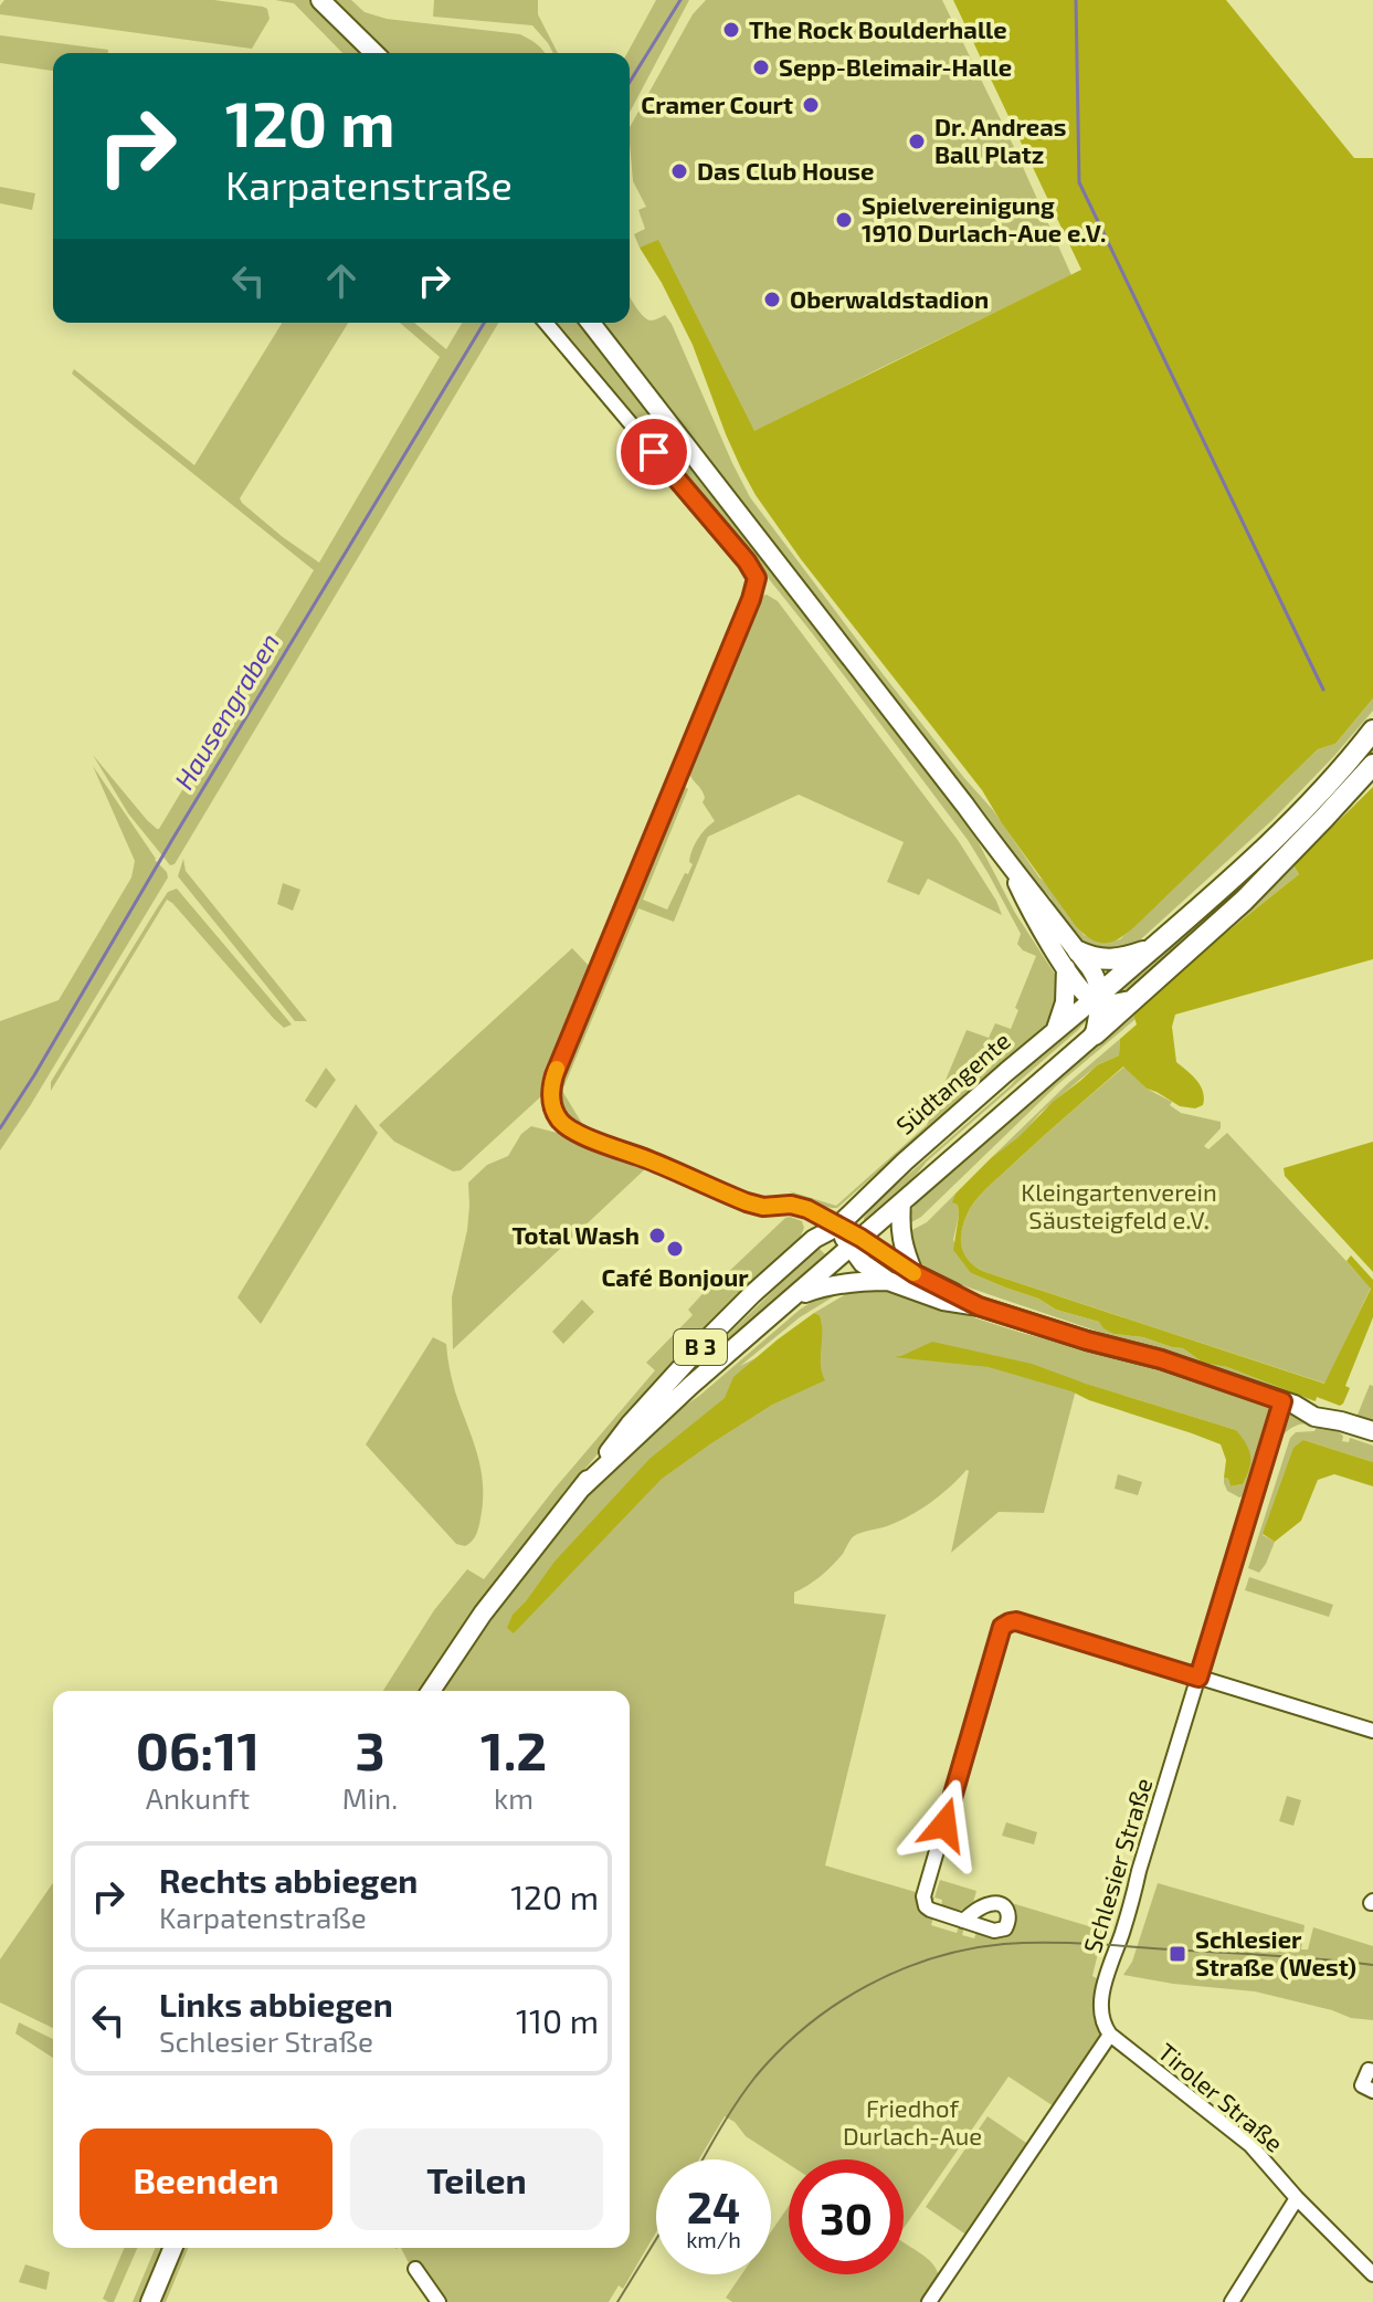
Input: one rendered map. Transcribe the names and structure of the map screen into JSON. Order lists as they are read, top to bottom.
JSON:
{
  "streets": {
    "highway": ["Südtangente", "B 3"],
    "street": ["Schlesier Straße", "Tiroler Straße"]
  },
  "crossings": [
    ["Schlesier Straße", "Tiroler Straße"]
  ],
  "water": ["Hausengraben"],
  "parks": ["Kleingartenverein Säusteigfeld e.V.", "Friedhof Durlach-Aue"],
  "places": {
    "other": [
      "The Rock Boulderhalle",
      "Sepp-Bleimair-Halle",
      "Cramer Court",
      "Dr. Andreas Ball Platz",
      "Das Club House",
      "Spielvereinigung 1910 Durlach-Aue e.V.",
      "Oberwaldstadion",
      "Total Wash",
      "Café Bonjour"
    ],
    "transit": ["Schlesier Straße (West)"]
  },
  "page": {
    "turn": ["120 m", "Karpatenstraße"],
    "eta": [
      "06:11",
      "Ankunft",
      "3",
      "Min.",
      "1.2",
      "km"
    ],
    "list": [
      {
        "name": "Rechts abbiegen",
        "note": "Karpatenstraße",
        "value": "120 m"
      },
      {
        "name": "Links abbiegen",
        "note": "Schlesier Straße",
        "value": "110 m"
      }
    ],
    "buttons": ["Beenden", "Teilen"],
    "speed": "24 km/h",
    "limit": "30"
  }
}
